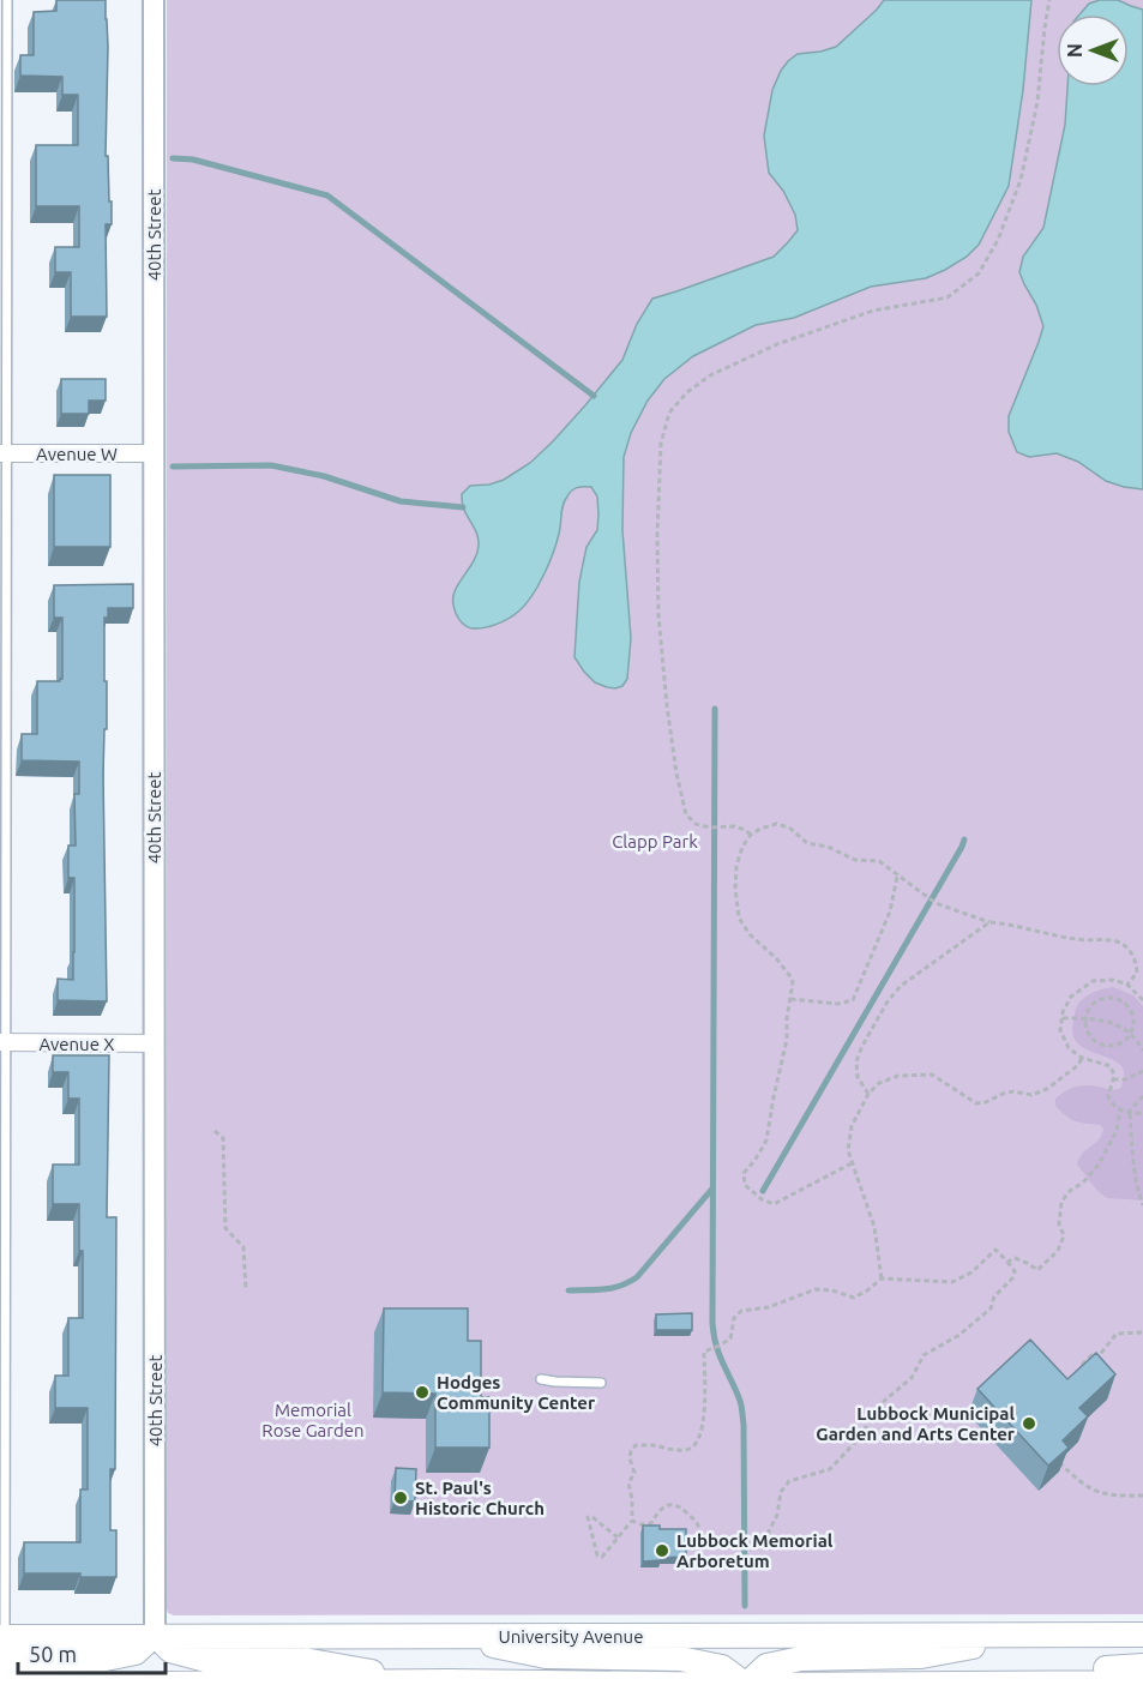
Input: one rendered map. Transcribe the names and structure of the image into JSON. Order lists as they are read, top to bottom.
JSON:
{
  "streets": {
    "main road": ["University Avenue"],
    "street": ["40th Street", "Avenue W", "Avenue X"]
  },
  "crossings": [
    ["40th Street", "Avenue W"],
    ["40th Street", "Avenue X"],
    ["40th Street", "University Avenue"]
  ],
  "parks": ["Clapp Park", "Memorial Rose Garden"],
  "places": [
    "Hodges Community Center",
    "Lubbock Municipal Garden and Arts Center",
    "St. Paul's Historic Church",
    "Lubbock Memorial Arboretum"
  ],
  "scale_bar": "50 m",
  "north": "left"
}
